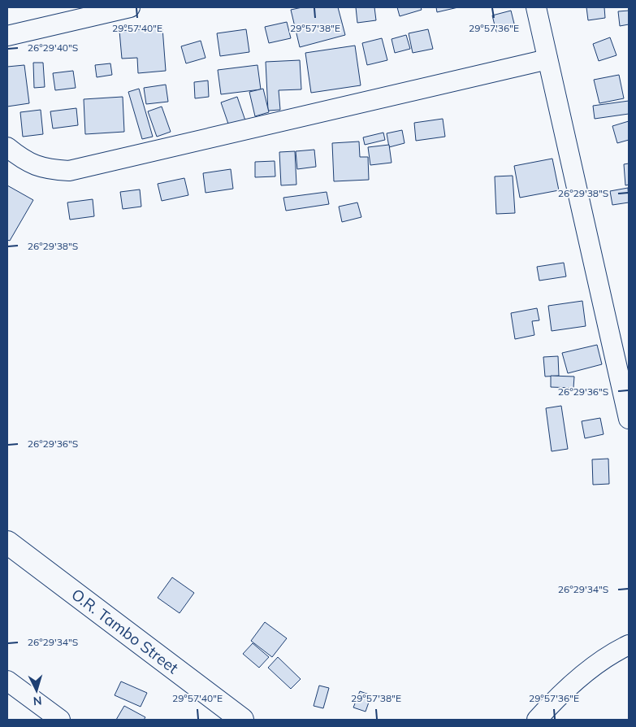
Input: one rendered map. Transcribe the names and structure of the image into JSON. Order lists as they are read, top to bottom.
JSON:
{
  "streets": {
    "street": ["O.R. Tambo Street"]
  },
  "north": "bottom",
  "coordinates": [
    "29°57'40\"E",
    "29°57'38\"E",
    "29°57'36\"E",
    "26°29'40\"S",
    "26°29'38\"S",
    "26°29'36\"S",
    "26°29'34\"S"
  ]
}
